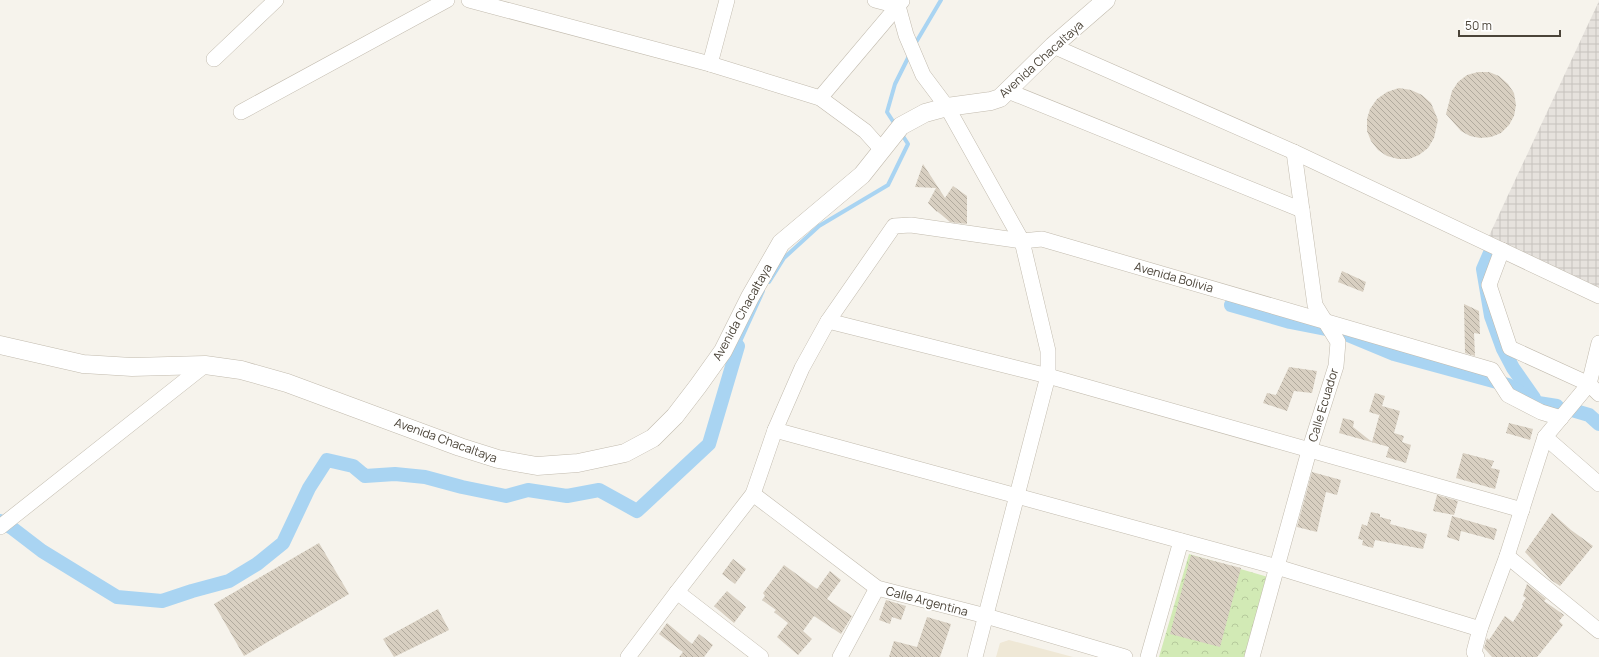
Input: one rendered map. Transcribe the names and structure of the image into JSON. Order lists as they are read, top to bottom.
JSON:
{
  "streets": {
    "street": [
      "Avenida Chacaltaya",
      "Avenida Bolivia",
      "Calle Ecuador",
      "Calle Argentina"
    ]
  },
  "crossings": [
    ["Avenida Bolivia", "Calle Ecuador"]
  ],
  "scale_bar": "50 m"
}
